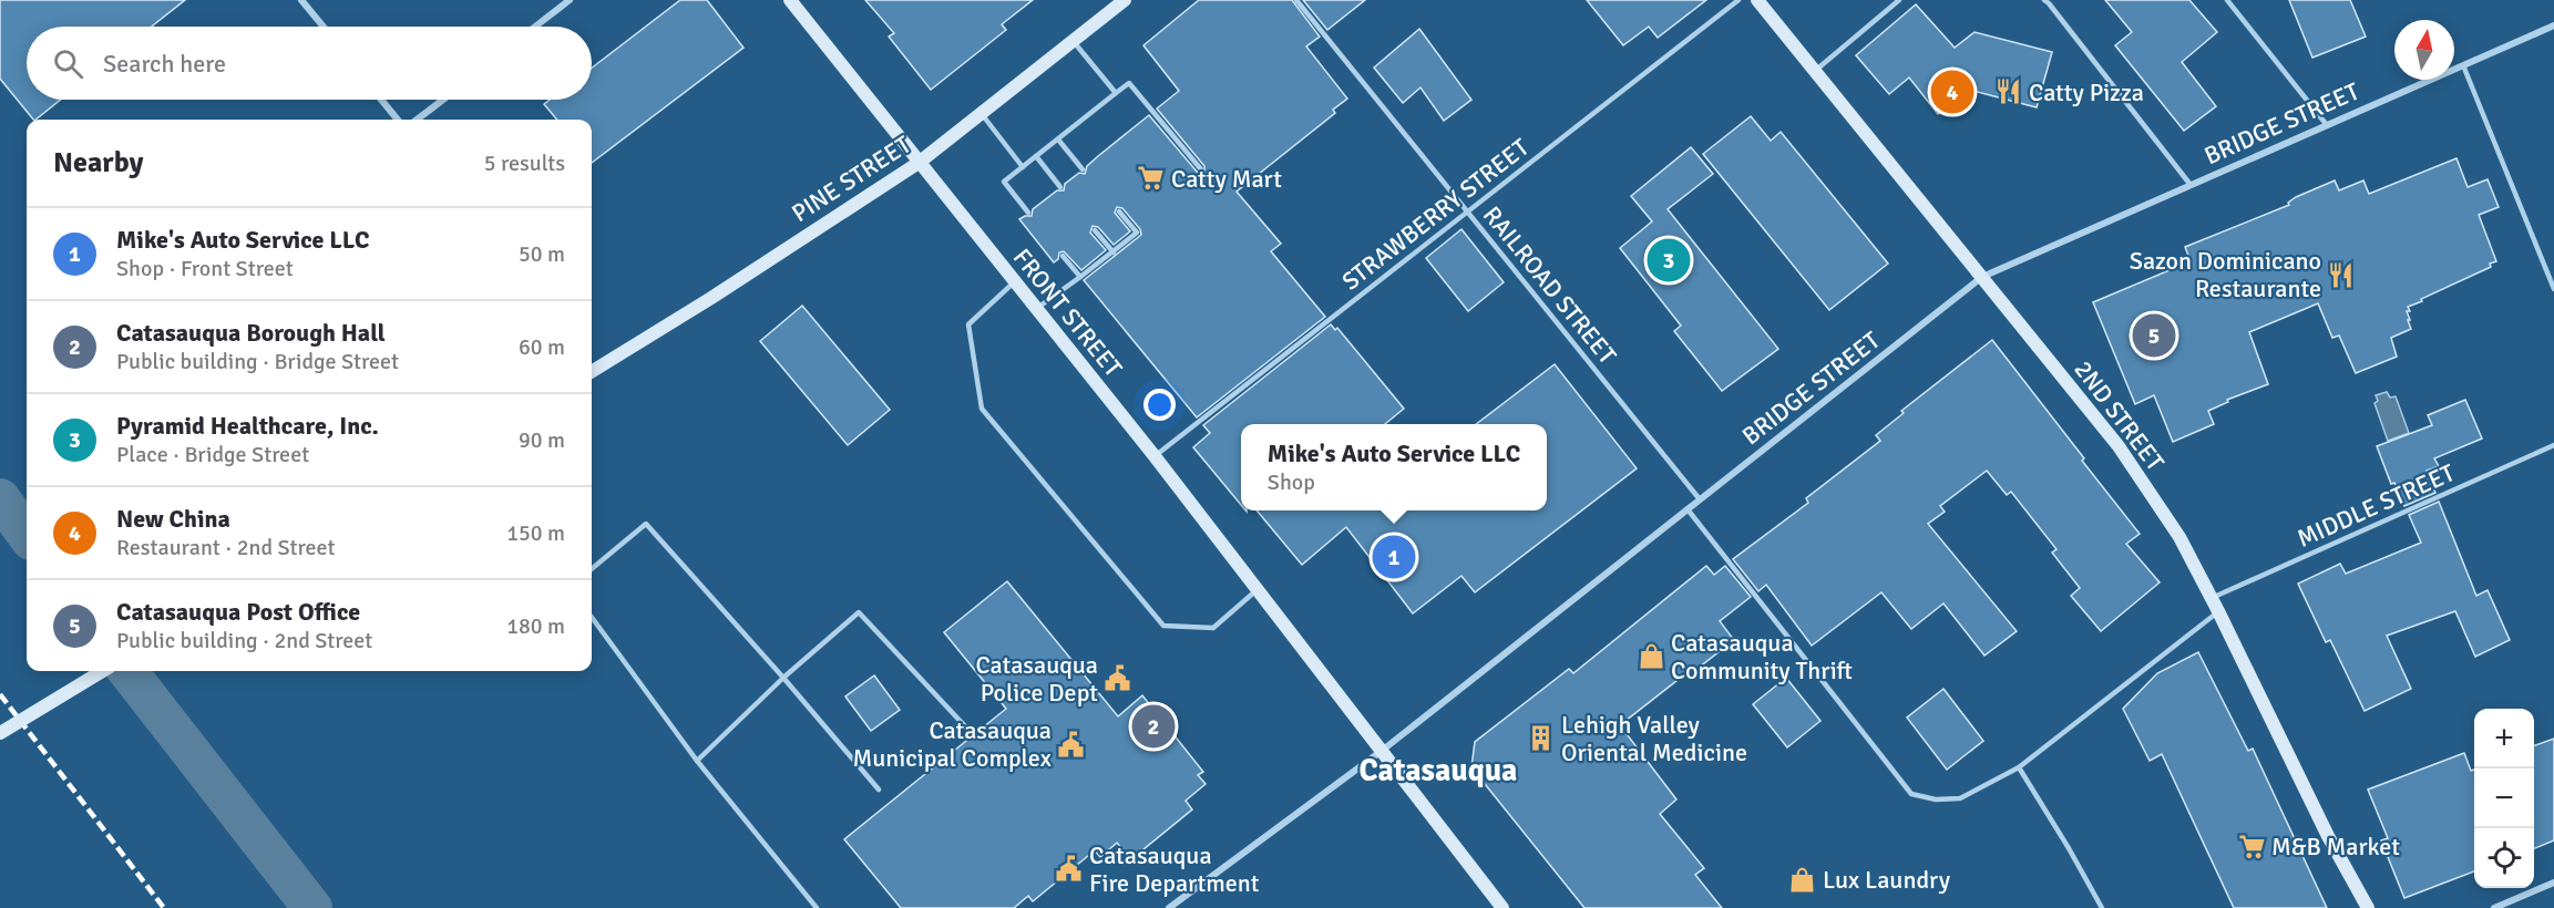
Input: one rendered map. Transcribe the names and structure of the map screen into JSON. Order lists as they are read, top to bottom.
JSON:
{
  "streets": {
    "main road": ["PINE STREET", "FRONT STREET", "2ND STREET"],
    "street": ["BRIDGE STREET"],
    "lane": ["STRAWBERRY STREET", "RAILROAD STREET", "MIDDLE STREET"]
  },
  "crossings": [
    ["BRIDGE STREET", "RAILROAD STREET"],
    ["BRIDGE STREET", "FRONT STREET"],
    ["BRIDGE STREET", "2ND STREET"],
    ["PINE STREET", "FRONT STREET"],
    ["STRAWBERRY STREET", "RAILROAD STREET"],
    ["STRAWBERRY STREET", "FRONT STREET"],
    ["2ND STREET", "MIDDLE STREET"]
  ],
  "districts": ["Catasauqua"],
  "places": {
    "restaurant": ["Catty Pizza", "Sazon Dominicano Restaurante"],
    "supermarket": ["Catty Mart", "M&B Market"],
    "shop": ["Catasauqua Community Thrift", "Lux Laundry"],
    "public building": ["Catasauqua Police Dept", "Catasauqua Municipal Complex", "Catasauqua Fire Department"],
    "building": ["Lehigh Valley Oriental Medicine"]
  },
  "north": "top",
  "page": {
    "search": "Search here",
    "pins": [
      "4",
      "3",
      "5",
      "1",
      "2"
    ],
    "heading": ["Nearby", "5 results"],
    "list": [
      {
        "mark": "1",
        "name": "Mike's Auto Service LLC",
        "note": "Shop · Front Street",
        "value": "50 m"
      },
      {
        "mark": "2",
        "name": "Catasauqua Borough Hall",
        "note": "Public building · Bridge Street",
        "value": "60 m"
      },
      {
        "mark": "3",
        "name": "Pyramid Healthcare, Inc.",
        "note": "Place · Bridge Street",
        "value": "90 m"
      },
      {
        "mark": "4",
        "name": "New China",
        "note": "Restaurant · 2nd Street",
        "value": "150 m"
      },
      {
        "mark": "5",
        "name": "Catasauqua Post Office",
        "note": "Public building · 2nd Street",
        "value": "180 m"
      }
    ],
    "popup": ["Mike's Auto Service LLC", "Shop"],
    "map_buttons": ["+", "−"]
  }
}
